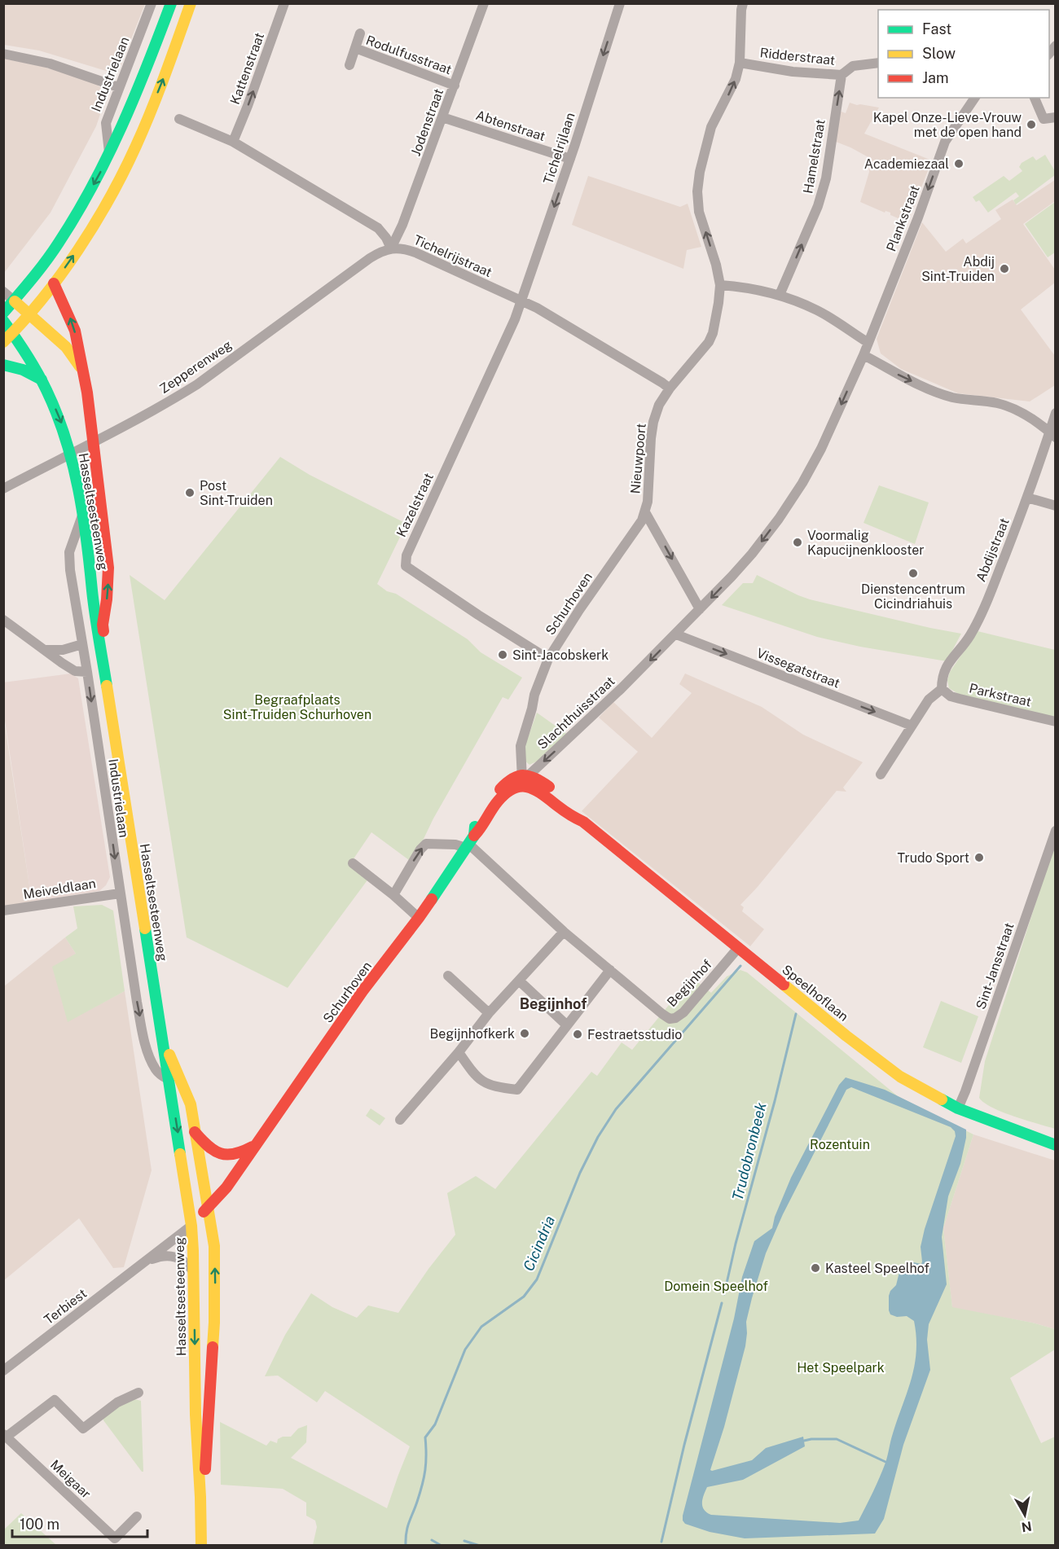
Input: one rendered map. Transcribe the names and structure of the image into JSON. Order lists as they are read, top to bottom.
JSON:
{
  "streets": {
    "main road": [
      "Hasseltsesteenweg",
      "Schurhoven",
      "Slachthuisstraat",
      "Speelhoflaan"
    ],
    "street": [
      "Rodulfusstraat",
      "Ridderstraat",
      "Kattenstraat",
      "Industrielaan",
      "Jodenstraat",
      "Abtenstraat",
      "Tichelrijlaan",
      "Hamelstraat",
      "Plankstraat",
      "Tichelrijstraat",
      "Zepperenweg",
      "Nieuwpoort",
      "Kazelstraat",
      "Abdijstraat",
      "Vissegatstraat",
      "Parkstraat",
      "Meiveldlaan",
      "Sint-Jansstraat",
      "Begijnhof",
      "Terbiest",
      "Meigaar"
    ]
  },
  "crossings": [
    ["Rodulfusstraat", "Jodenstraat"],
    ["Ridderstraat", "Hamelstraat"],
    ["Ridderstraat", "Nieuwpoort"],
    ["Industrielaan", "Hasseltsesteenweg"],
    ["Industrielaan", "Meiveldlaan"],
    ["Jodenstraat", "Abtenstraat"],
    ["Jodenstraat", "Tichelrijstraat"],
    ["Jodenstraat", "Zepperenweg"],
    ["Abtenstraat", "Tichelrijlaan"],
    ["Tichelrijlaan", "Tichelrijstraat"],
    ["Tichelrijlaan", "Kazelstraat"],
    ["Plankstraat", "Nieuwpoort"],
    ["Plankstraat", "Slachthuisstraat"],
    ["Tichelrijstraat", "Zepperenweg"],
    ["Tichelrijstraat", "Nieuwpoort"],
    ["Tichelrijstraat", "Kazelstraat"],
    ["Zepperenweg", "Hasseltsesteenweg"],
    ["Nieuwpoort", "Schurhoven"],
    ["Nieuwpoort", "Slachthuisstraat"],
    ["Kazelstraat", "Schurhoven"],
    ["Hasseltsesteenweg", "Schurhoven"],
    ["Hasseltsesteenweg", "Terbiest"],
    ["Abdijstraat", "Parkstraat"],
    ["Schurhoven", "Slachthuisstraat"],
    ["Schurhoven", "Begijnhof"],
    ["Schurhoven", "Speelhoflaan"],
    ["Schurhoven", "Terbiest"],
    ["Vissegatstraat", "Slachthuisstraat"],
    ["Slachthuisstraat", "Begijnhof"],
    ["Slachthuisstraat", "Speelhoflaan"],
    ["Sint-Jansstraat", "Speelhoflaan"],
    ["Begijnhof", "Speelhoflaan"]
  ],
  "one_way": [
    "Kattenstraat",
    "Industrielaan",
    "Tichelrijlaan",
    "Hamelstraat",
    "Plankstraat",
    "Vissegatstraat",
    "Slachthuisstraat"
  ],
  "districts": ["Begijnhof"],
  "water": ["Trudobronbeek", "Cicindria"],
  "parks": [
    "Begraafplaats Sint-Truiden Schurhoven",
    "Rozentuin",
    "Domein Speelhof",
    "Het Speelpark"
  ],
  "places": [
    "Kapel Onze-Lieve-Vrouw met de open hand",
    "Academiezaal",
    "Abdij Sint-Truiden",
    "Post Sint-Truiden",
    "Voormalig Kapucijnenklooster",
    "Dienstencentrum Cicindriahuis",
    "Sint-Jacobskerk",
    "Trudo Sport",
    "Begijnhofkerk",
    "Festraetsstudio",
    "Kasteel Speelhof"
  ],
  "legend": ["Fast", "Slow", "Jam"],
  "scale_bar": "100 m",
  "north": "bottom"
}
